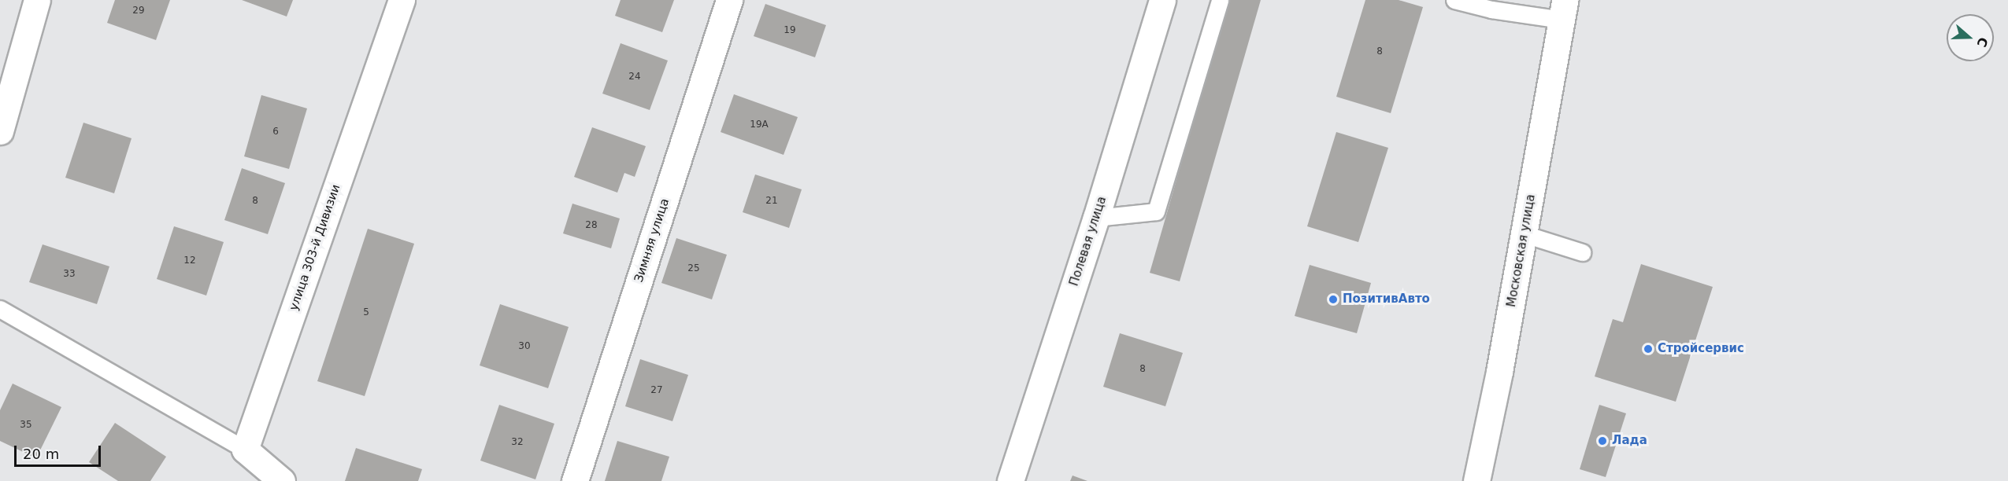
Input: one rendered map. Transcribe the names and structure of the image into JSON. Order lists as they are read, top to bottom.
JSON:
{
  "streets": {
    "street": [
      "Зимняя улица",
      "Полевая улица",
      "улица 303-й Дивизии",
      "Московская улица"
    ]
  },
  "places": ["ПозитивАвто", "Стройсервис", "Лада"],
  "house_numbers": [
    "29",
    "19",
    "8",
    "24",
    "19А",
    "6",
    "8",
    "21",
    "28",
    "12",
    "25",
    "33",
    "5",
    "30",
    "8",
    "27",
    "35",
    "32"
  ],
  "scale_bar": "20 m",
  "north": "right"
}
